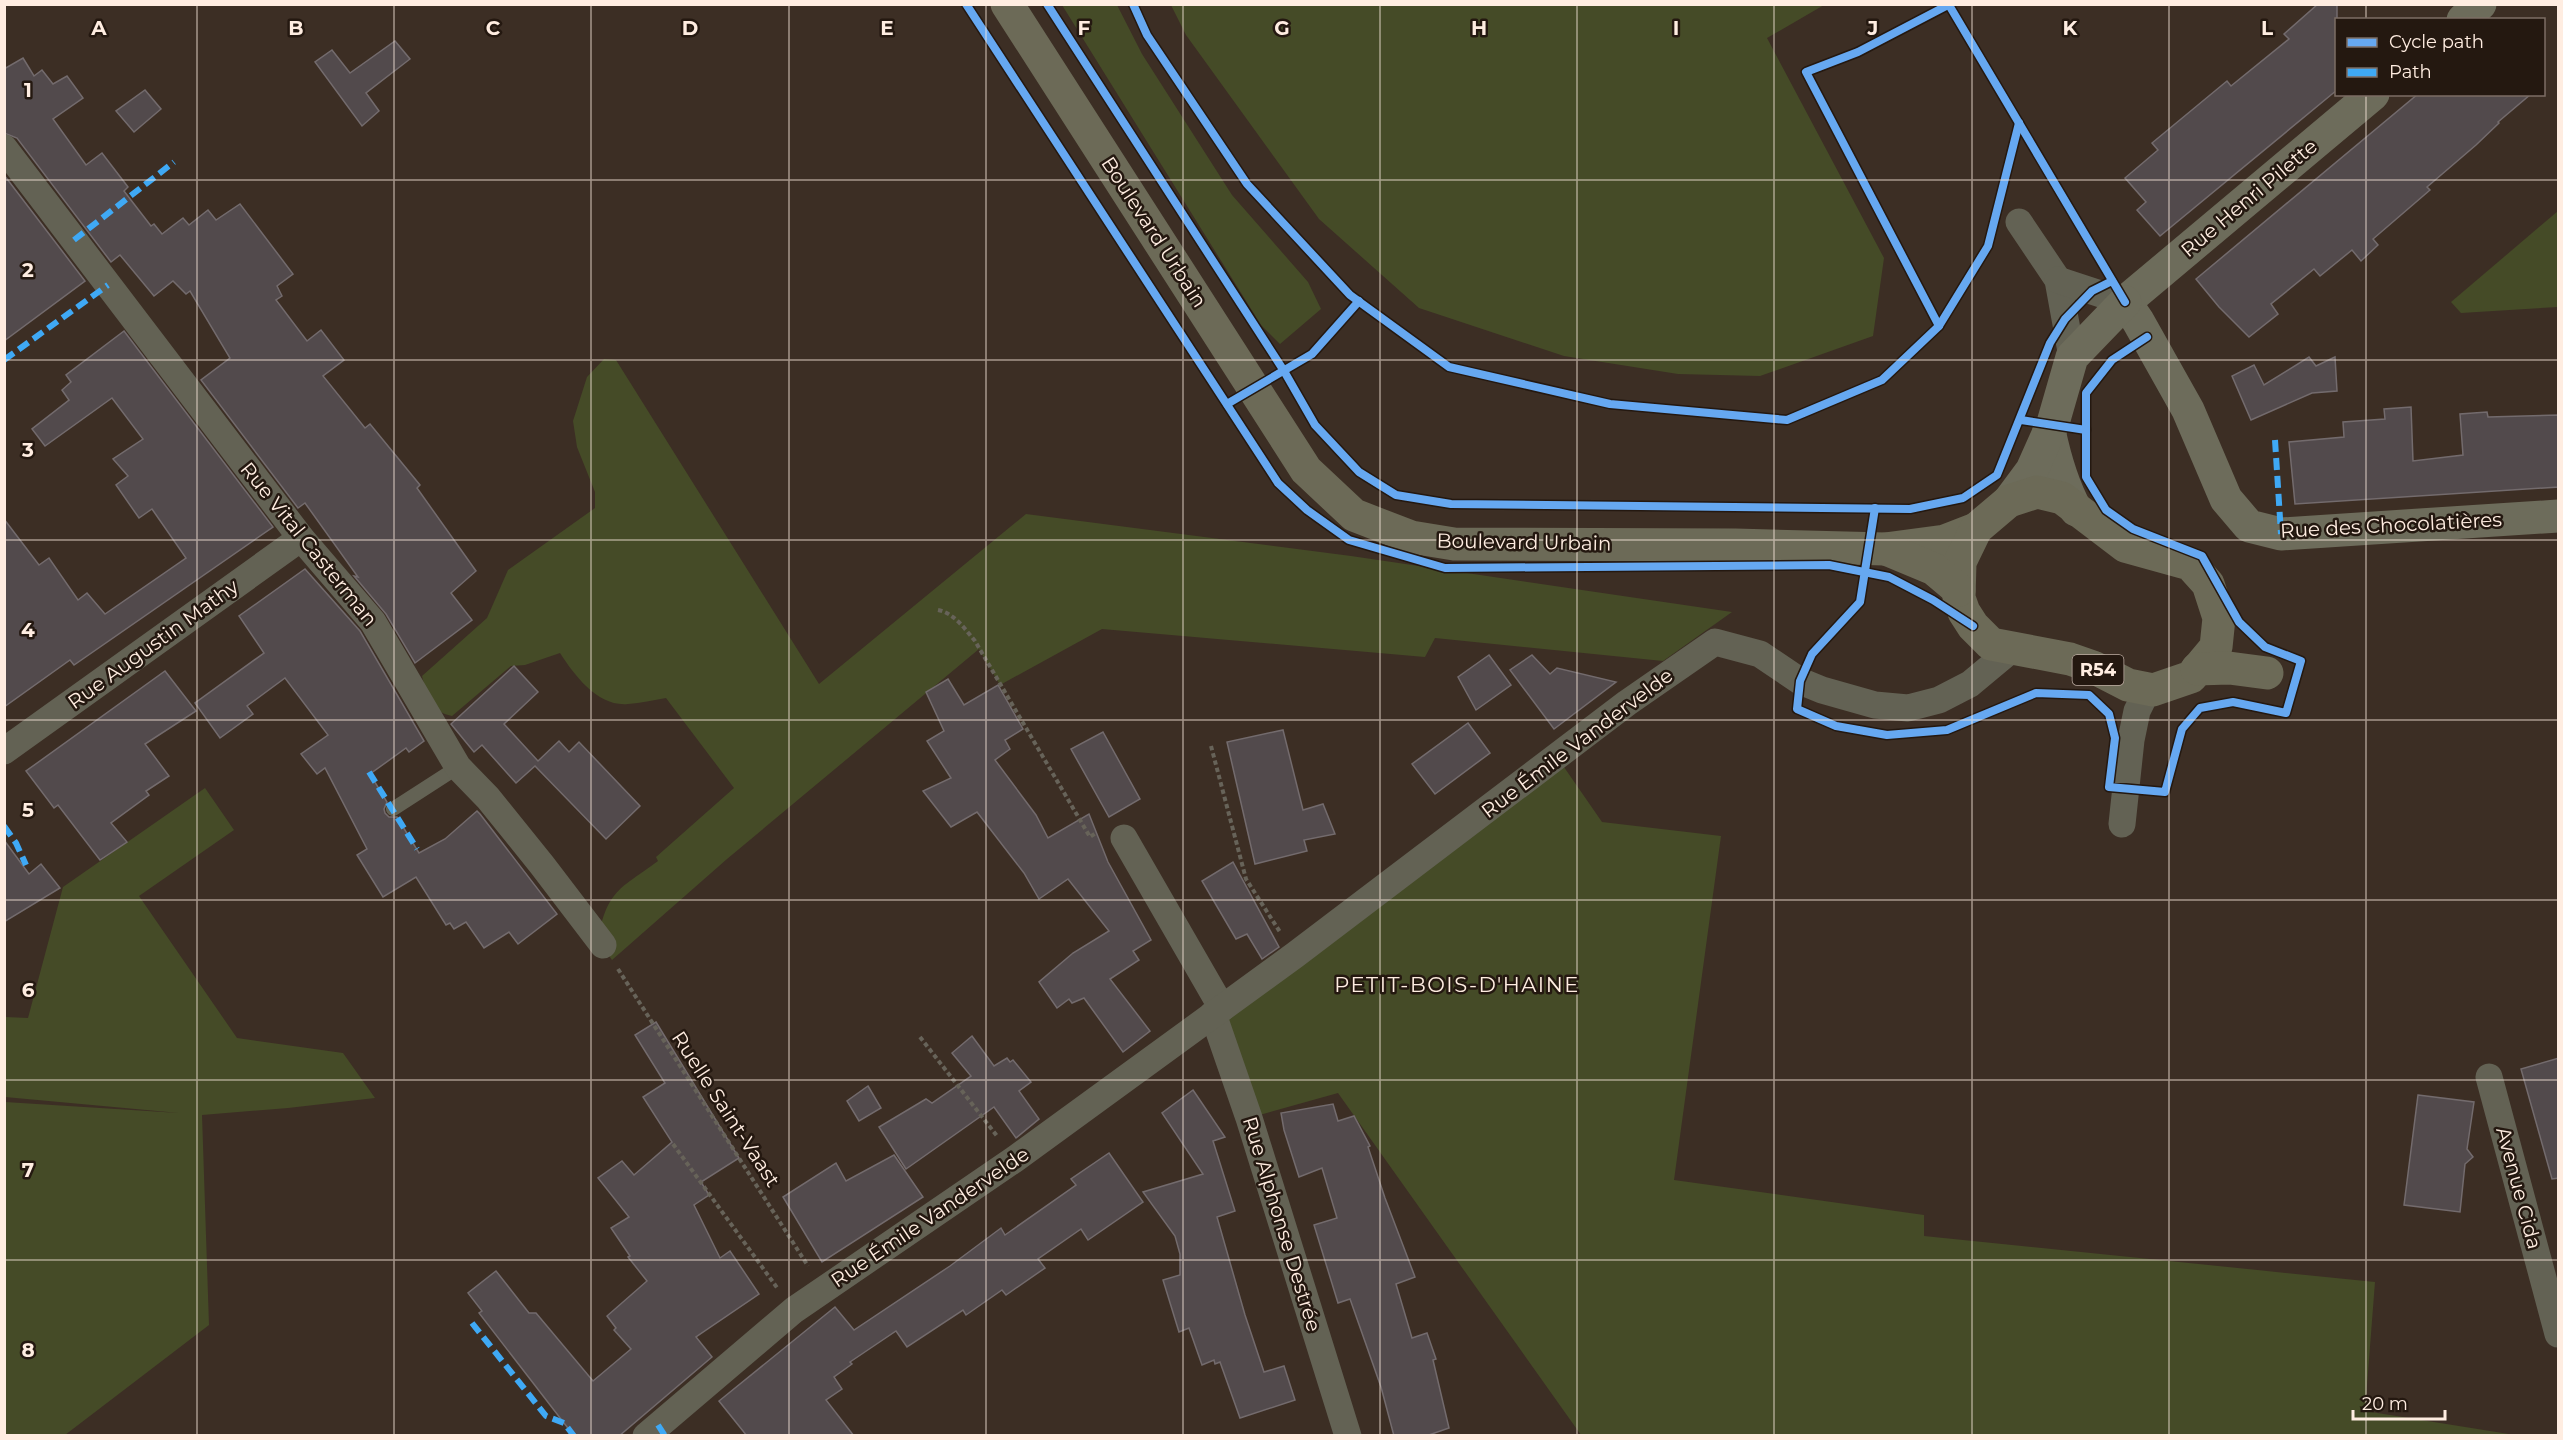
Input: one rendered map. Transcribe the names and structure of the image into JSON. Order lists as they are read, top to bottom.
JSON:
{
  "streets": {
    "main road": ["Boulevard Urbain", "R54"],
    "street": [
      "Rue Henri Pilette",
      "Rue des Chocolatières",
      "Rue Vital Casterman",
      "Rue Augustin Mathy",
      "Rue Émile Vandervelde",
      "Avenue Cida",
      "Rue Alphonse Destrée"
    ],
    "path": ["Ruelle Saint-Vaast"]
  },
  "crossings": [
    ["Rue Henri Pilette", "Rue des Chocolatières"],
    ["Rue Henri Pilette", "R54"],
    ["Boulevard Urbain", "R54"],
    ["Rue Vital Casterman", "Rue Augustin Mathy"],
    ["Rue Vital Casterman", "Ruelle Saint-Vaast"],
    ["R54", "Rue Émile Vandervelde"],
    ["Rue Émile Vandervelde", "Ruelle Saint-Vaast"],
    ["Rue Émile Vandervelde", "Rue Alphonse Destrée"]
  ],
  "districts": ["PETIT-BOIS-D'HAINE"],
  "legend": ["Cycle path", "Path"],
  "scale_bar": "20 m",
  "grid": {
    "columns": [
      "A",
      "B",
      "C",
      "D",
      "E",
      "F",
      "G",
      "H",
      "I",
      "J",
      "K",
      "L"
    ],
    "rows": [
      "1",
      "2",
      "3",
      "4",
      "5",
      "6",
      "7",
      "8"
    ]
  }
}
